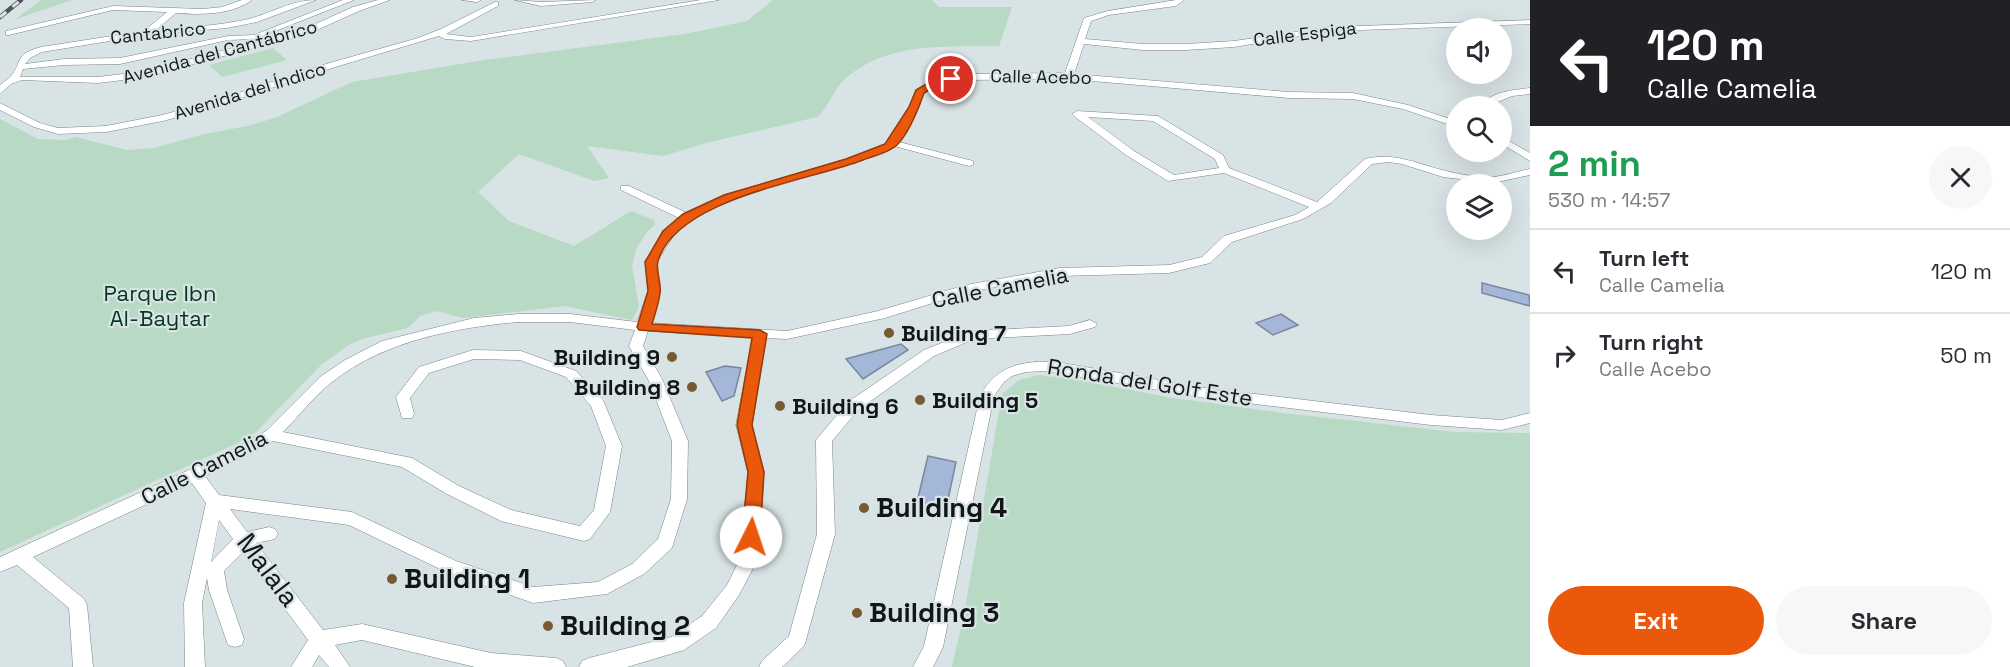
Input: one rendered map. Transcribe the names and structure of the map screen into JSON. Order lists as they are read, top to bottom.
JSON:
{
  "streets": {
    "street": [
      "Cantabrico",
      "Calle Espiga",
      "Avenida del Cantábrico",
      "Calle Acebo",
      "Avenida del Índico",
      "Calle Camelia",
      "Ronda del Golf Este",
      "Malala"
    ]
  },
  "crossings": [
    ["Cantabrico", "Avenida del Cantábrico"],
    ["Calle Camelia", "Malala"]
  ],
  "parks": ["Parque Ibn Al-Baytar"],
  "places": [
    "Building 7",
    "Building 9",
    "Building 8",
    "Building 5",
    "Building 6",
    "Building 4",
    "Building 1",
    "Building 3",
    "Building 2"
  ],
  "page": {
    "turn": ["120 m", "Calle Camelia"],
    "heading": ["2 min", "530 m · 14:57"],
    "list": [
      {
        "name": "Turn left",
        "note": "Calle Camelia",
        "value": "120 m"
      },
      {
        "name": "Turn right",
        "note": "Calle Acebo",
        "value": "50 m"
      }
    ],
    "buttons": ["Exit", "Share"]
  }
}
